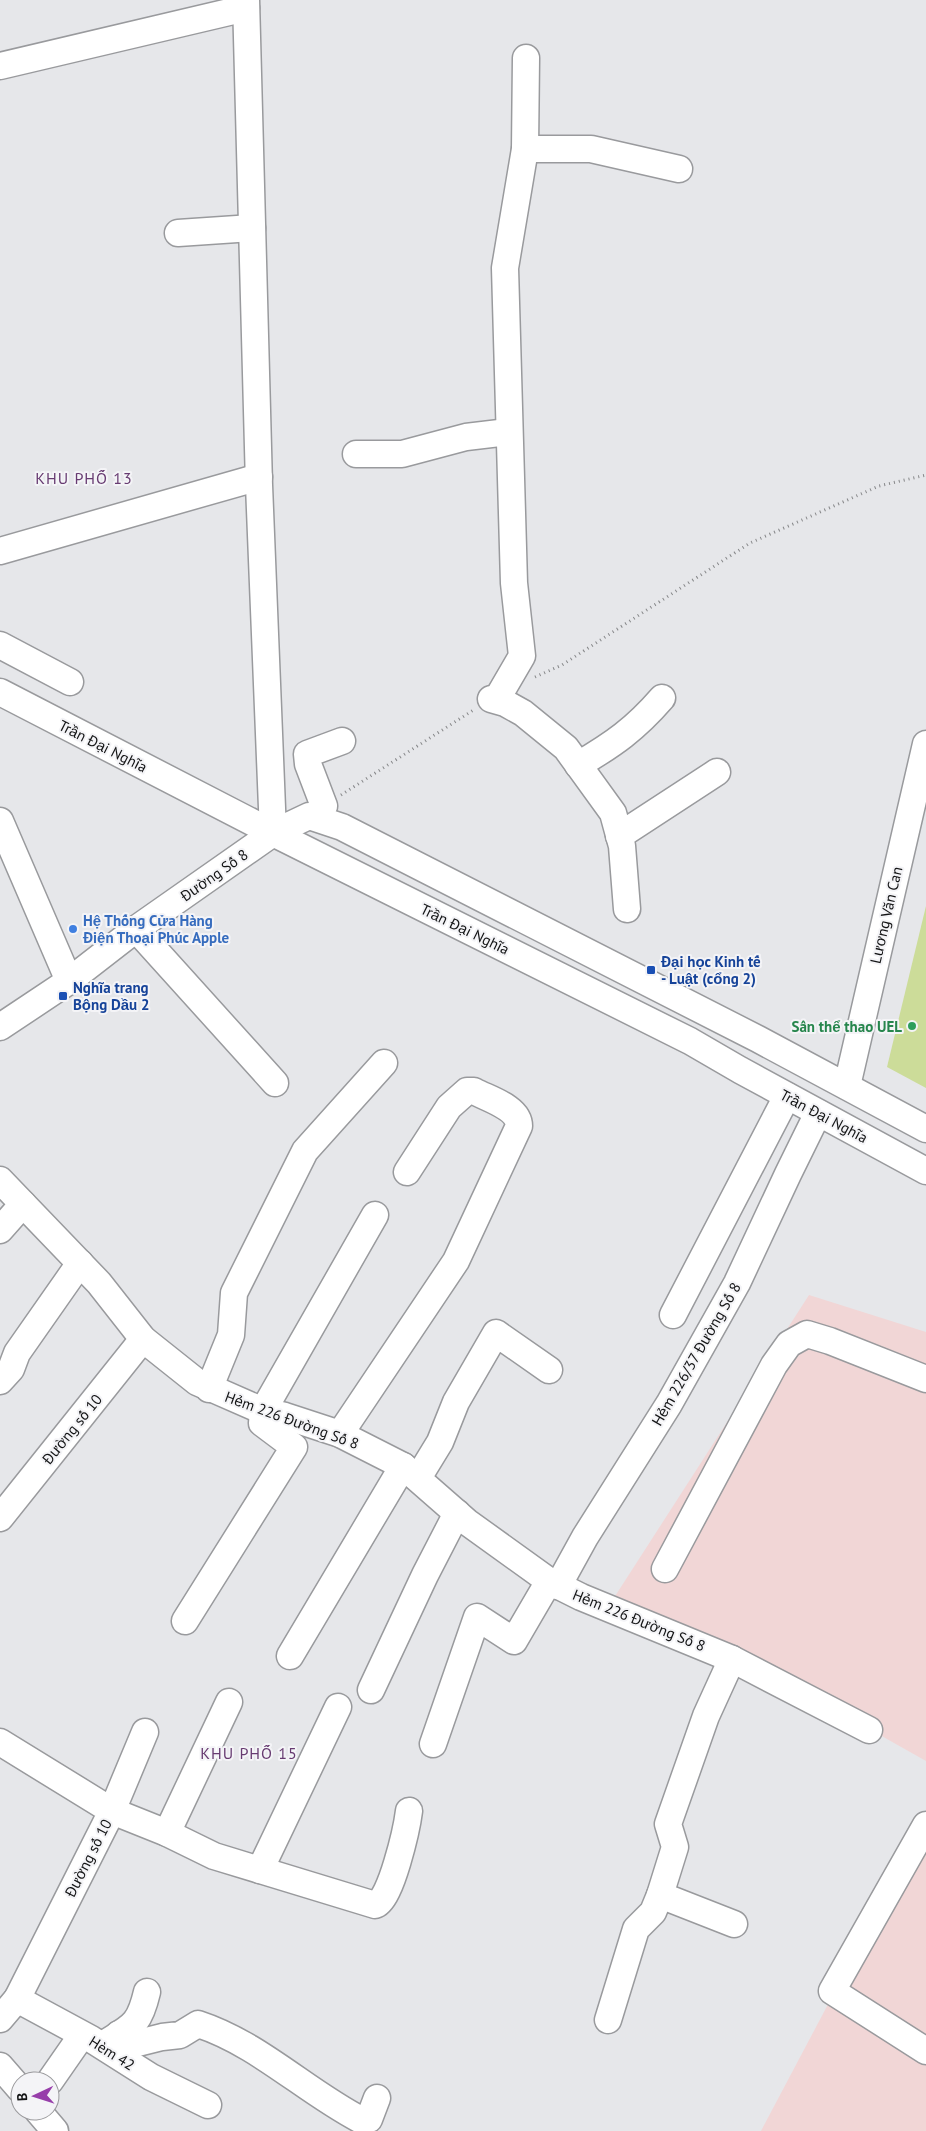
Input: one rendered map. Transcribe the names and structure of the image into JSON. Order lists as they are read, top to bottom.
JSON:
{
  "streets": {
    "street": [
      "Trần Đại Nghĩa",
      "Đường Số 8",
      "Lương Văn Can",
      "Hẻm 226/37 Đường Số 8",
      "Hẻm 226 Đường Số 8",
      "Đường số 10",
      "Hèm 42"
    ]
  },
  "crossings": [
    ["Trần Đại Nghĩa", "Đường Số 8"],
    ["Trần Đại Nghĩa", "Hẻm 226/37 Đường Số 8"],
    ["Hẻm 226/37 Đường Số 8", "Hẻm 226 Đường Số 8"],
    ["Hẻm 226 Đường Số 8", "Đường số 10"],
    ["Đường số 10", "Hèm 42"]
  ],
  "districts": ["KHU PHỐ 13", "KHU PHỐ 15"],
  "places": {
    "other": ["Hệ Thống Cửa Hàng Điện Thoại Phúc Apple", "Sân thể thao UEL"],
    "transit": ["Đại học Kinh tế - Luật (cổng 2)", "Nghĩa trang Bộng Dầu 2"]
  },
  "north": "left"
}
